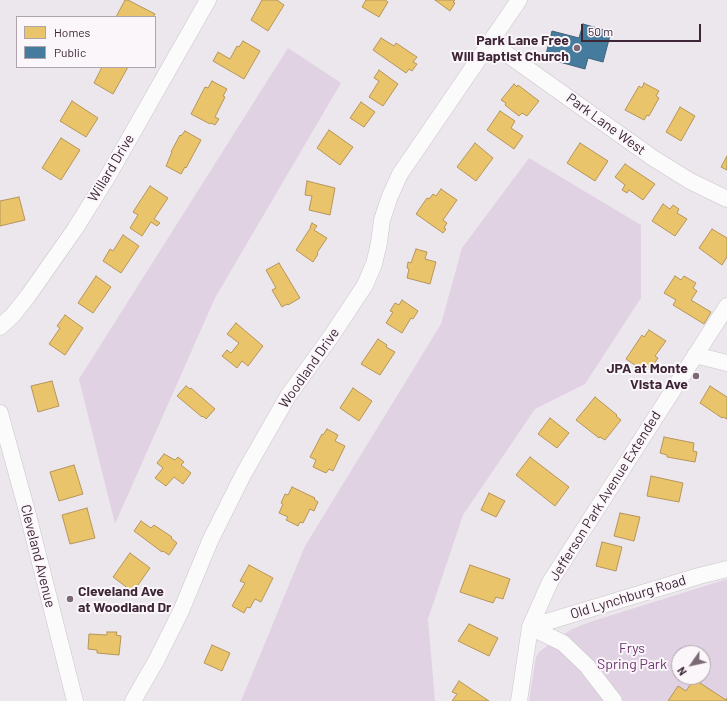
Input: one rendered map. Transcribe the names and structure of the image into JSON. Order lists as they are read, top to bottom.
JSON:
{
  "streets": {
    "street": [
      "Park Lane West",
      "Willard Drive",
      "Woodland Drive",
      "Jefferson Park Avenue Extended",
      "Cleveland Avenue",
      "Old Lynchburg Road"
    ]
  },
  "crossings": [
    ["Park Lane West", "Woodland Drive"],
    ["Jefferson Park Avenue Extended", "Old Lynchburg Road"]
  ],
  "parks": ["Frys Spring Park"],
  "places": ["Park Lane Free Will Baptist Church", "JPA at Monte Vista Ave", "Cleveland Ave at Woodland Dr"],
  "legend": ["Homes", "Public"],
  "scale_bar": "50 m",
  "north": "bottom left"
}
